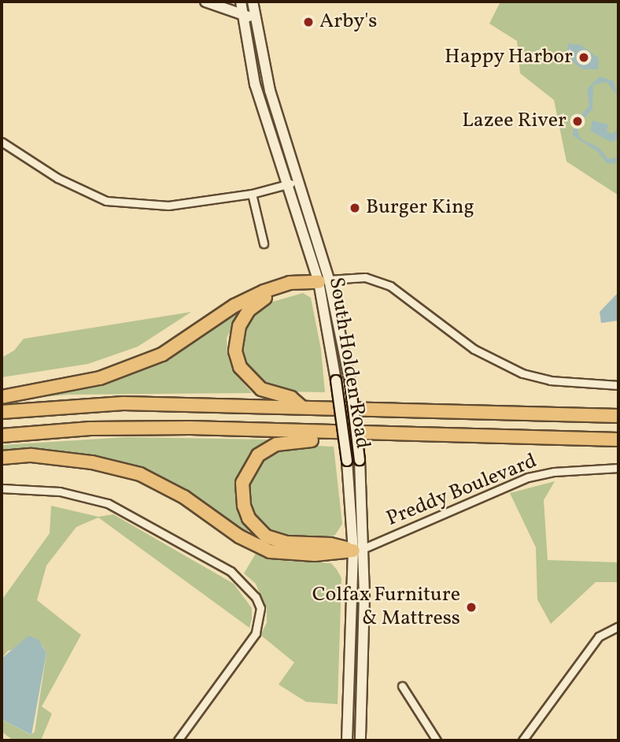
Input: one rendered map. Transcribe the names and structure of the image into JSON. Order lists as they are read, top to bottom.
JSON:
{
  "streets": {
    "main road": ["South Holden Road"],
    "street": ["Preddy Boulevard"]
  },
  "crossings": [
    ["South Holden Road", "Preddy Boulevard"]
  ],
  "places": [
    "Arby's",
    "Happy Harbor",
    "Lazee River",
    "Burger King",
    "Colfax Furniture & Mattress"
  ]
}
